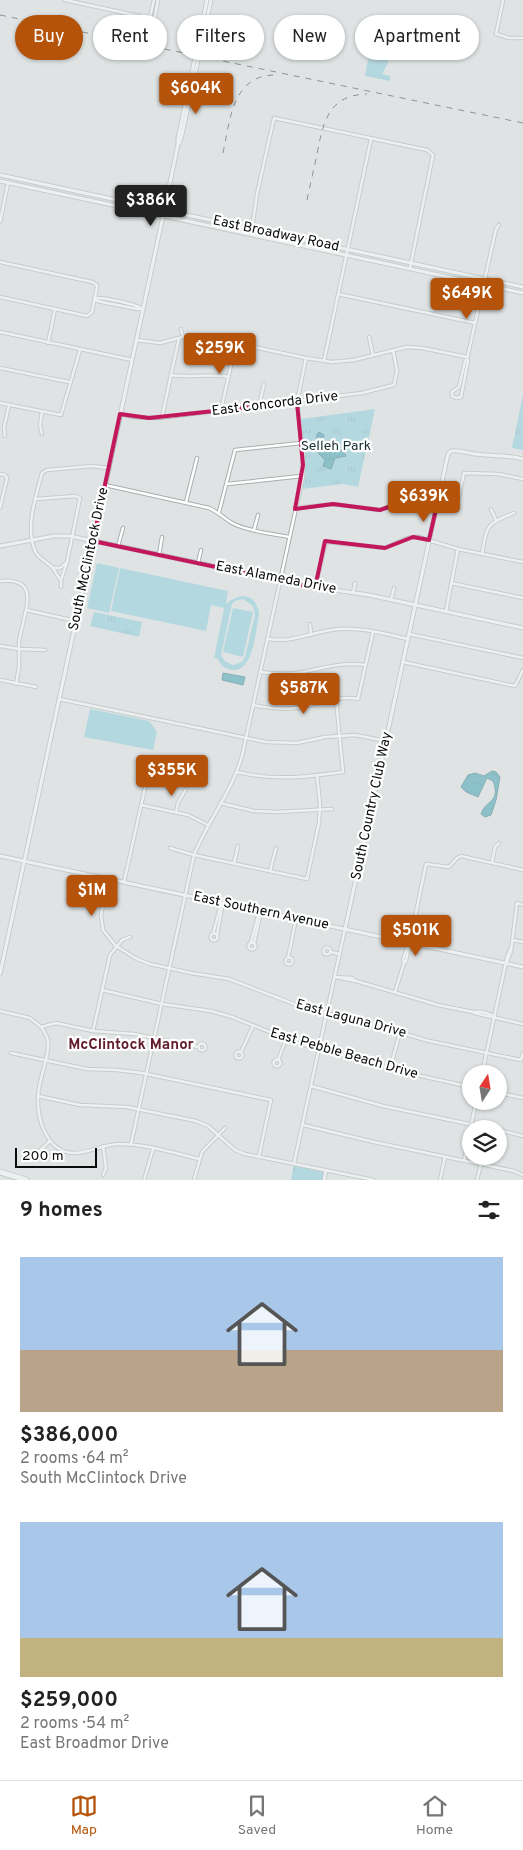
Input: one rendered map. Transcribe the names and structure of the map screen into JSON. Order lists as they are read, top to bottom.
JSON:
{
  "streets": {
    "main road": [
      "East Broadway Road",
      "South McClintock Drive",
      "East Alameda Drive",
      "South Country Club Way",
      "East Southern Avenue"
    ],
    "street": ["East Concorda Drive", "East Laguna Drive", "East Pebble Beach Drive"]
  },
  "crossings": [
    ["East Broadway Road", "South McClintock Drive"],
    ["East Concorda Drive", "South McClintock Drive"],
    ["South McClintock Drive", "East Alameda Drive"],
    ["South McClintock Drive", "East Southern Avenue"],
    ["East Alameda Drive", "South Country Club Way"],
    ["South Country Club Way", "East Southern Avenue"],
    ["South Country Club Way", "East Laguna Drive"],
    ["South Country Club Way", "East Pebble Beach Drive"]
  ],
  "districts": ["McClintock Manor"],
  "parks": ["Selleh Park"],
  "scale_bar": "200 m",
  "north": "top",
  "page": {
    "chip": [
      "Buy",
      "Rent",
      "Filters",
      "New",
      "Apartment"
    ],
    "price": [
      "$604K",
      "$386K",
      "$649K",
      "$259K",
      "$639K",
      "$587K",
      "$355K",
      "$1M",
      "$501K"
    ],
    "scale": "200 m",
    "heading": "9 homes",
    "list": [
      {
        "name": "$386,000",
        "note": "2 rooms · 64 m² · South McClintock Drive"
      },
      {
        "name": "$259,000",
        "note": "2 rooms · 54 m² · East Broadmor Drive"
      }
    ],
    "tabs": ["Map", "Saved", "Home"]
  }
}
